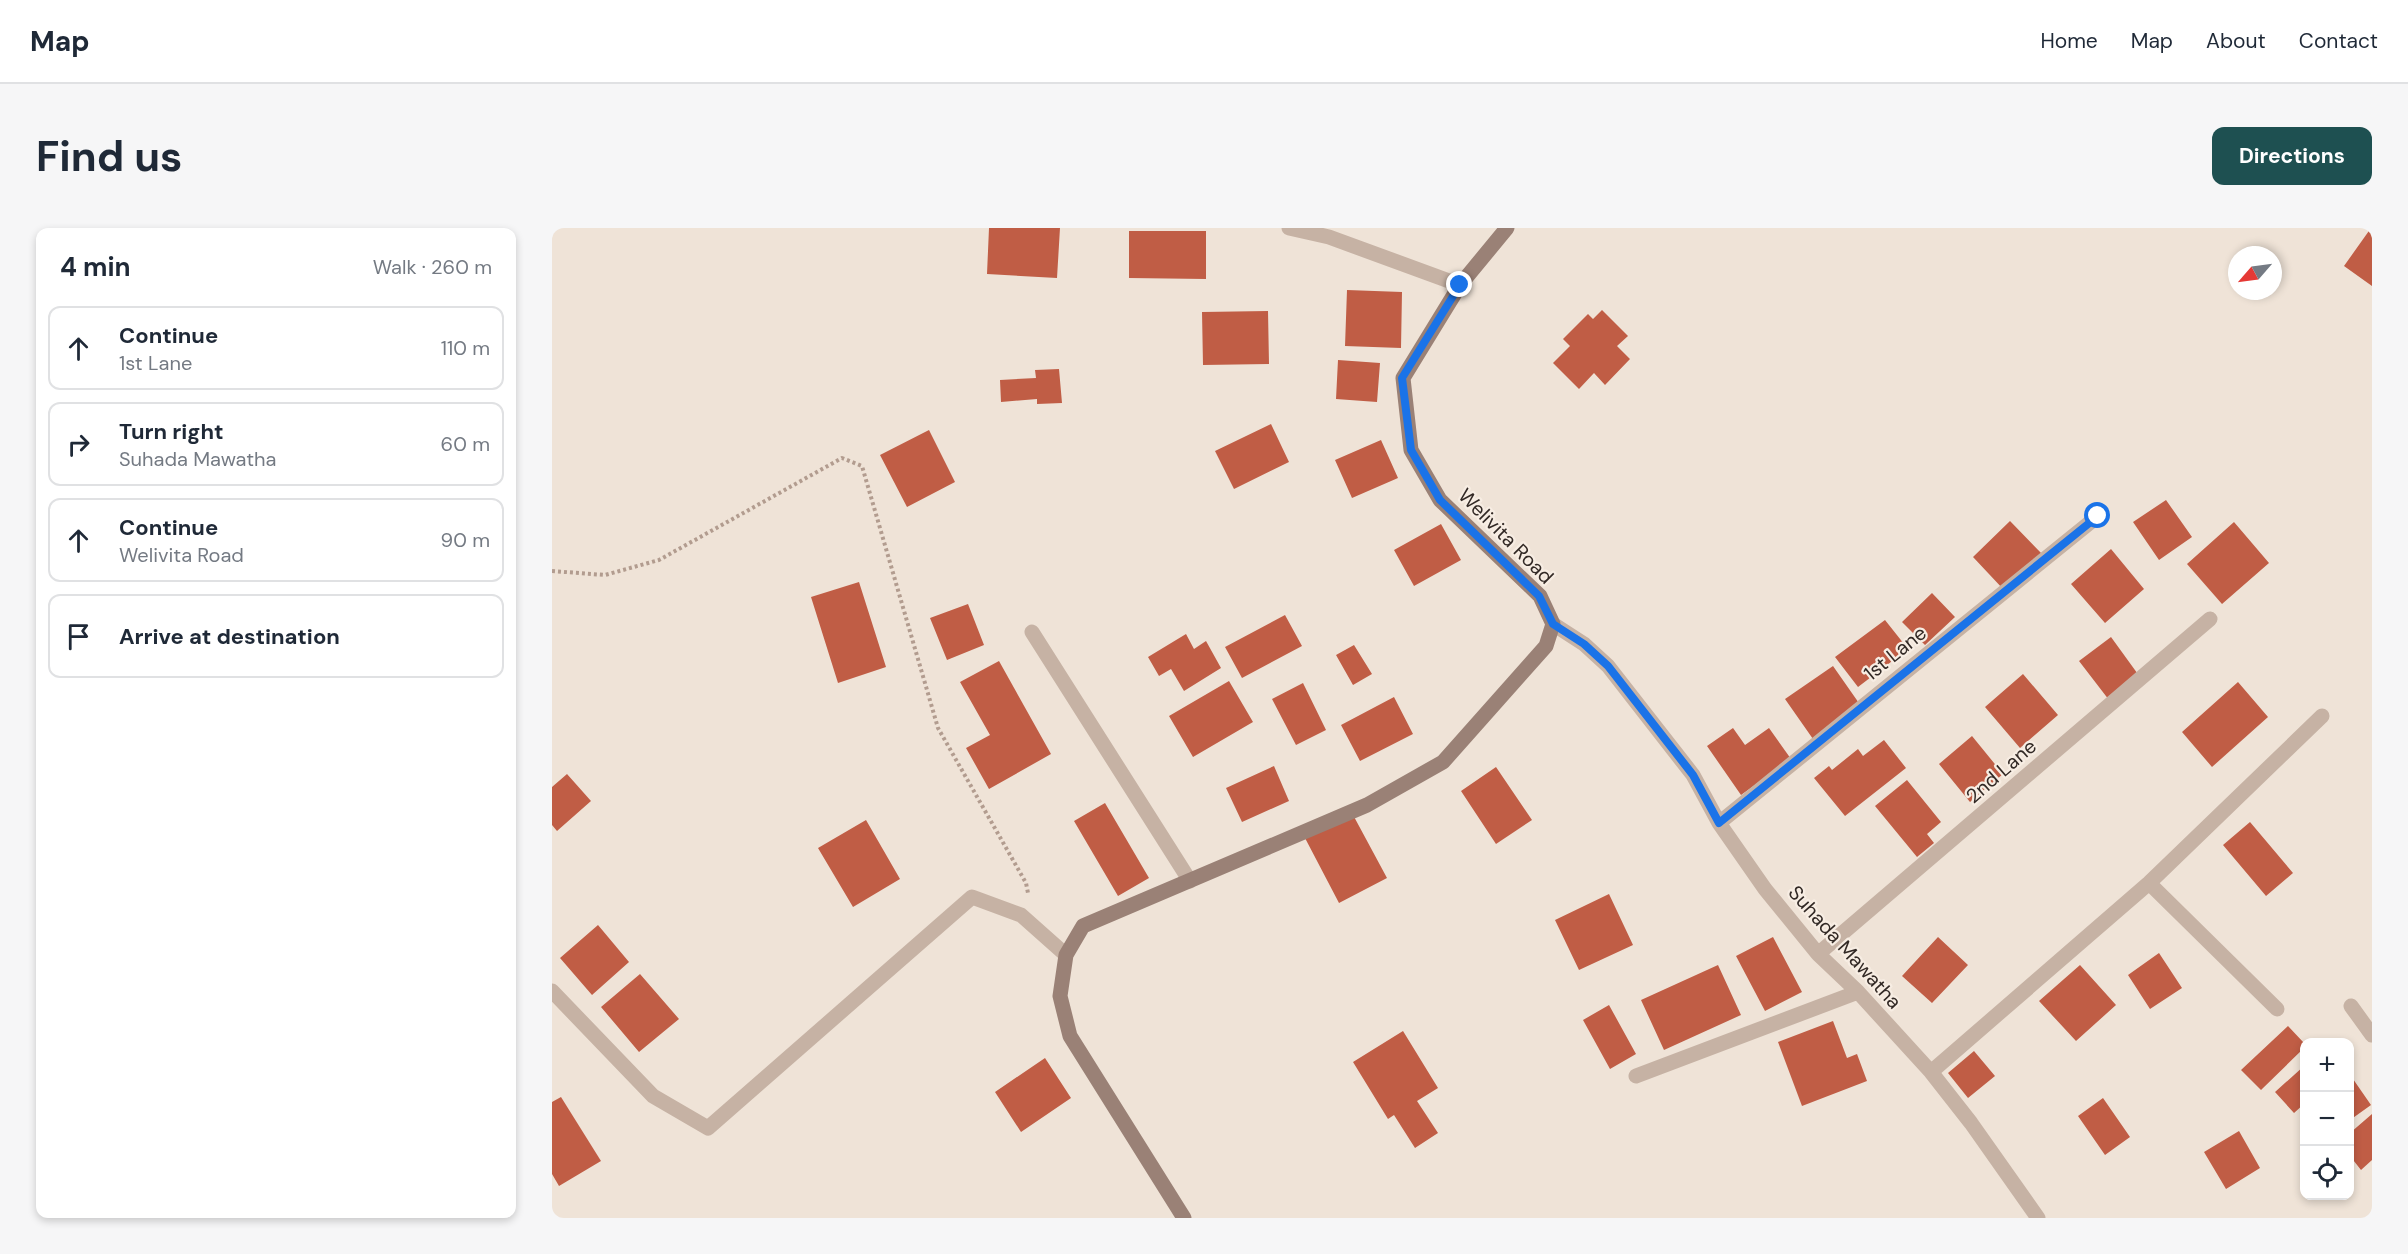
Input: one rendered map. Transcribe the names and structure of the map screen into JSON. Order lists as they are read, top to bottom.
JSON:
{
  "streets": {
    "street": [
      "Welivita Road",
      "1st Lane",
      "2nd Lane",
      "Suhada Mawatha"
    ]
  },
  "crossings": [
    ["Welivita Road", "Suhada Mawatha"],
    ["1st Lane", "Suhada Mawatha"],
    ["2nd Lane", "Suhada Mawatha"]
  ],
  "north": "bottom left",
  "page": {
    "header": "Map",
    "nav": [
      "Home",
      "Map",
      "About",
      "Contact"
    ],
    "buttons": "Directions",
    "title": "Find us",
    "heading": ["4 min", "Walk · 260 m"],
    "list": [
      ["Continue", "1st Lane", "110 m"],
      ["Turn right", "Suhada Mawatha", "60 m"],
      ["Continue", "Welivita Road", "90 m"],
      "Arrive at destination"
    ],
    "map_buttons": ["+", "−"]
  }
}
